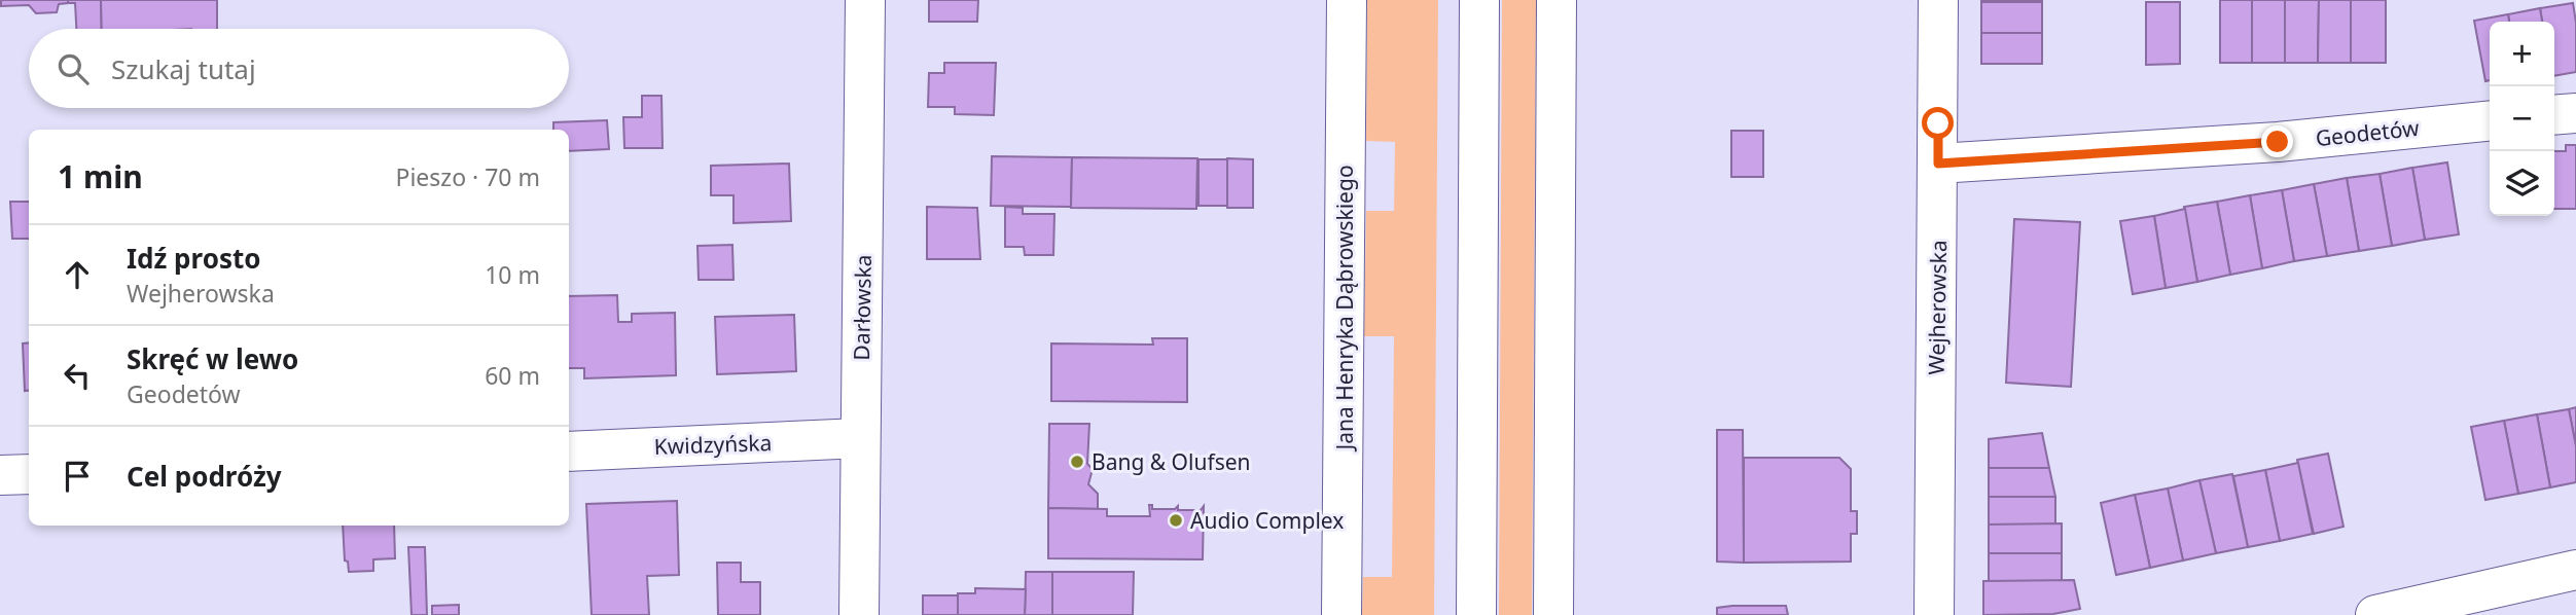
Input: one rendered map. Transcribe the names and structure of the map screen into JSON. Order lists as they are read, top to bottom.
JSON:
{
  "streets": {
    "street": [
      "Geodetów",
      "Darłowska",
      "Jana Henryka Dąbrowskiego",
      "Wejherowska",
      "Kwidzyńska"
    ]
  },
  "crossings": [
    ["Geodetów", "Wejherowska"],
    ["Darłowska", "Kwidzyńska"]
  ],
  "places": ["Bang & Olufsen", "Audio Complex"],
  "page": {
    "map_buttons": ["+", "−"],
    "search": "Szukaj tutaj",
    "heading": ["1 min", "Pieszo · 70 m"],
    "list": [
      ["Idź prosto", "Wejherowska", "10 m"],
      ["Skręć w lewo", "Geodetów", "60 m"],
      "Cel podróży"
    ]
  }
}
